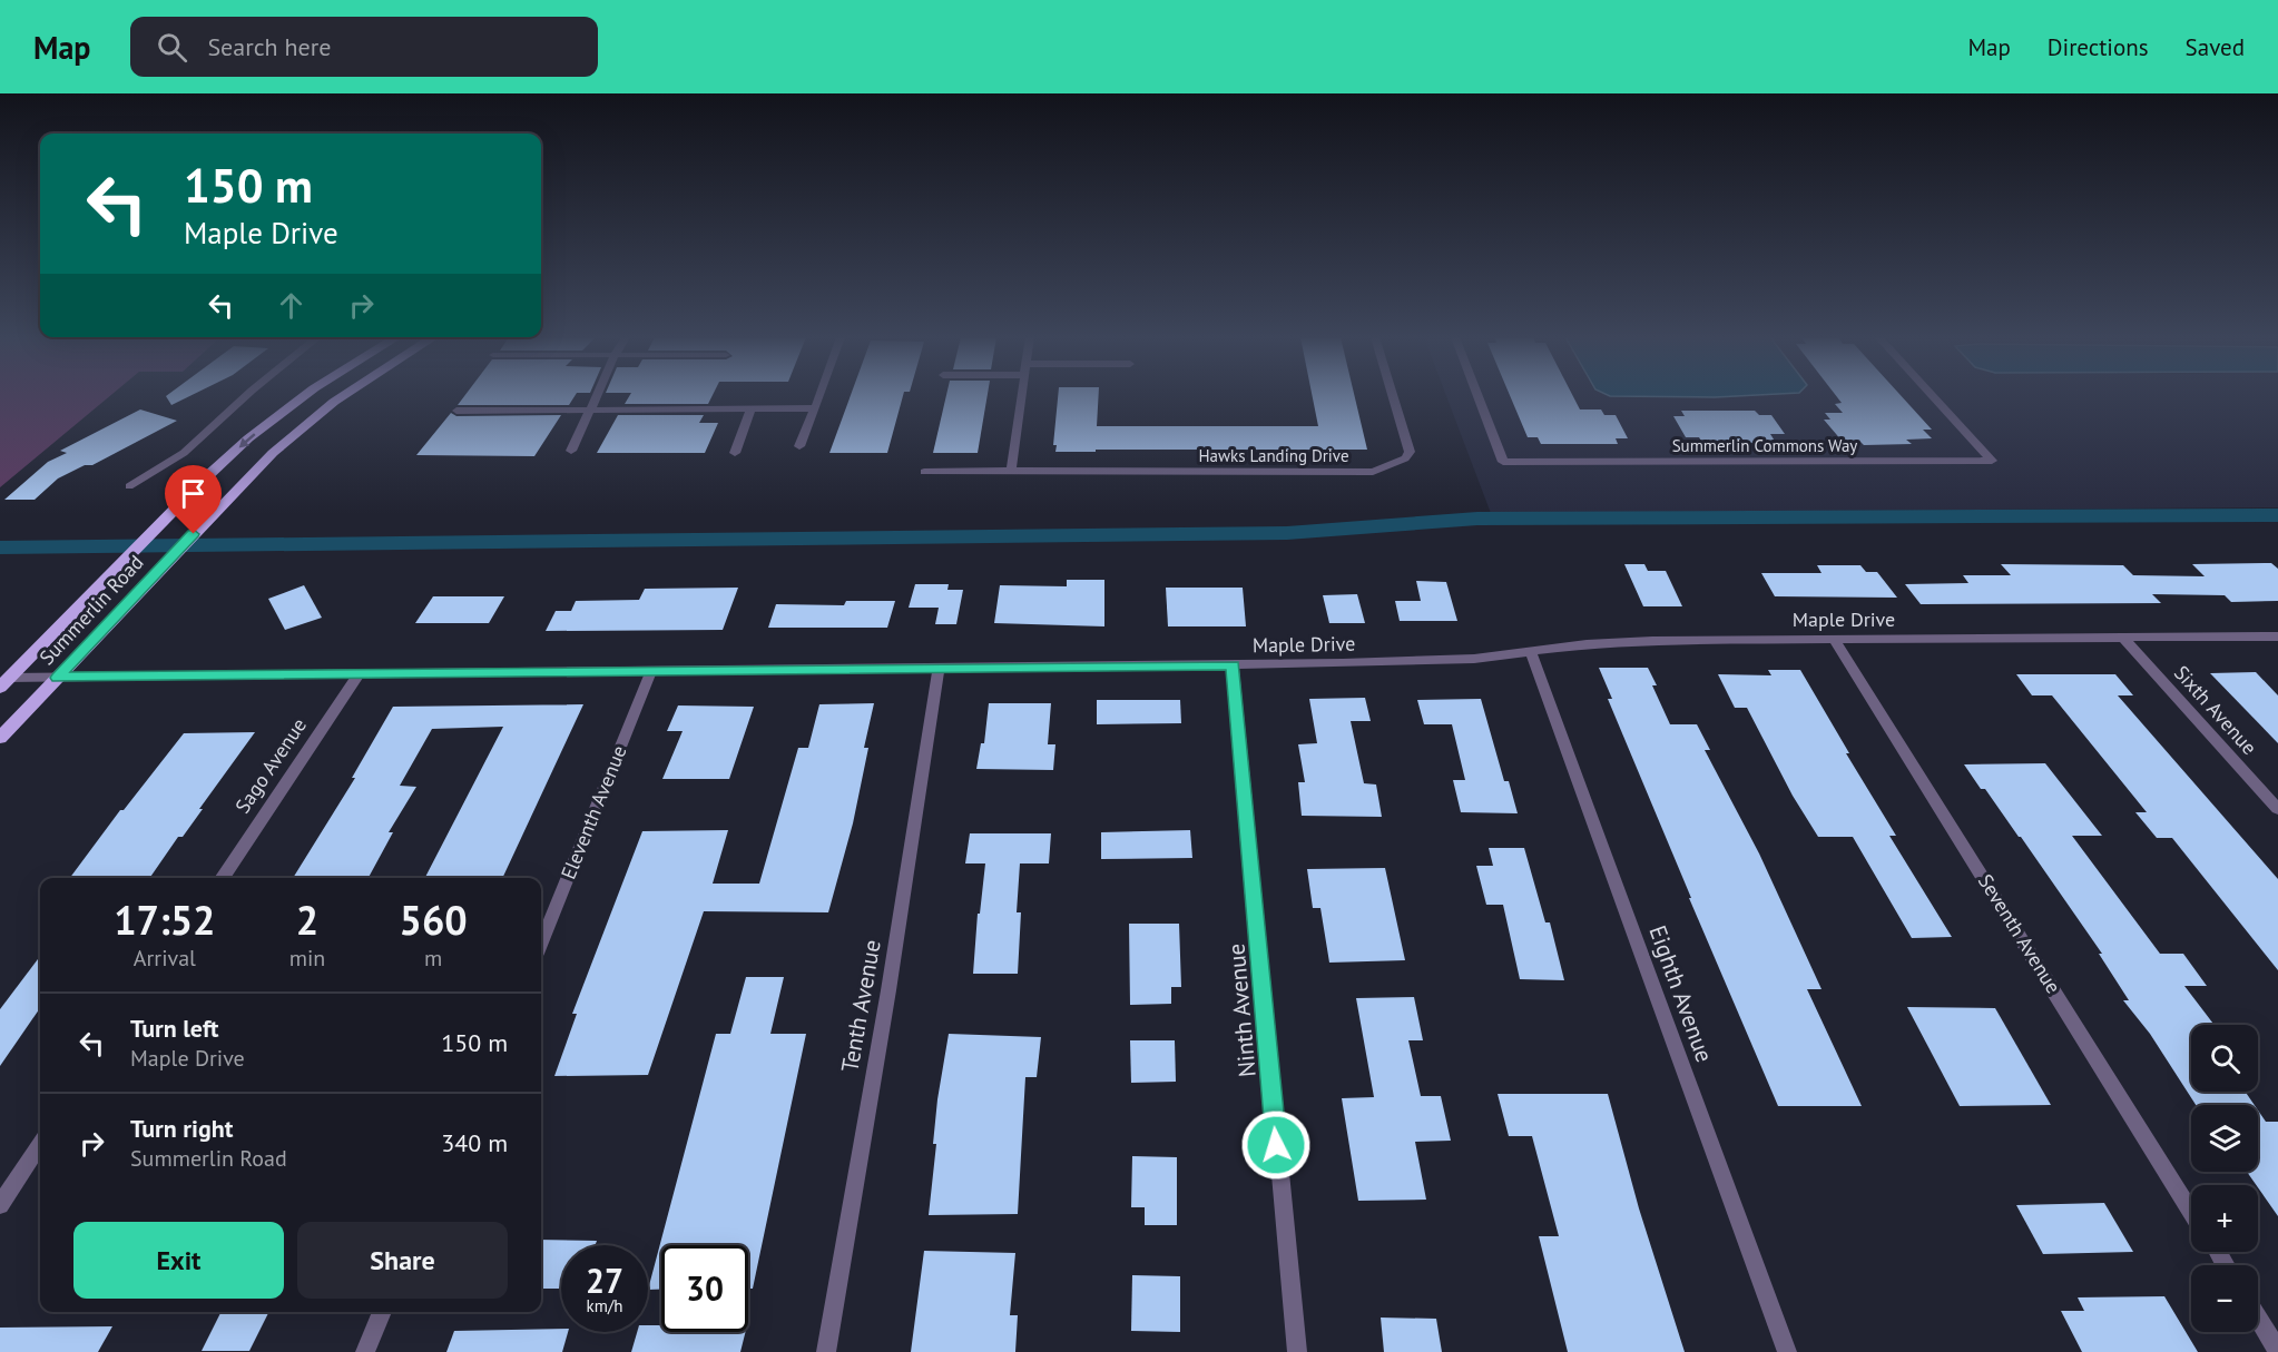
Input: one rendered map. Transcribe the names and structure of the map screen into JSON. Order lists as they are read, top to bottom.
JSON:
{
  "streets": {
    "main road": ["Summerlin Road"],
    "street": [
      "Summerlin Commons Way",
      "Hawks Landing Drive",
      "Maple Drive",
      "Sixth Avenue",
      "Sago Avenue",
      "Eleventh Avenue",
      "Seventh Avenue",
      "Eighth Avenue",
      "Tenth Avenue",
      "Ninth Avenue"
    ]
  },
  "crossings": [
    ["Summerlin Road", "Maple Drive"],
    ["Maple Drive", "Sixth Avenue"],
    ["Maple Drive", "Sago Avenue"],
    ["Maple Drive", "Eleventh Avenue"],
    ["Maple Drive", "Seventh Avenue"],
    ["Maple Drive", "Eighth Avenue"],
    ["Maple Drive", "Tenth Avenue"],
    ["Maple Drive", "Ninth Avenue"]
  ],
  "page": {
    "header": "Map",
    "search": "Search here",
    "nav": ["Map", "Directions", "Saved"],
    "turn": ["150 m", "Maple Drive"],
    "eta": [
      "17:52",
      "Arrival",
      "2",
      "min",
      "560",
      "m"
    ],
    "list": [
      {
        "name": "Turn left",
        "note": "Maple Drive",
        "value": "150 m"
      },
      {
        "name": "Turn right",
        "note": "Summerlin Road",
        "value": "340 m"
      }
    ],
    "map_buttons": ["+", "−"],
    "buttons": ["Exit", "Share"],
    "speed": "27 km/h",
    "limit": "30"
  }
}
